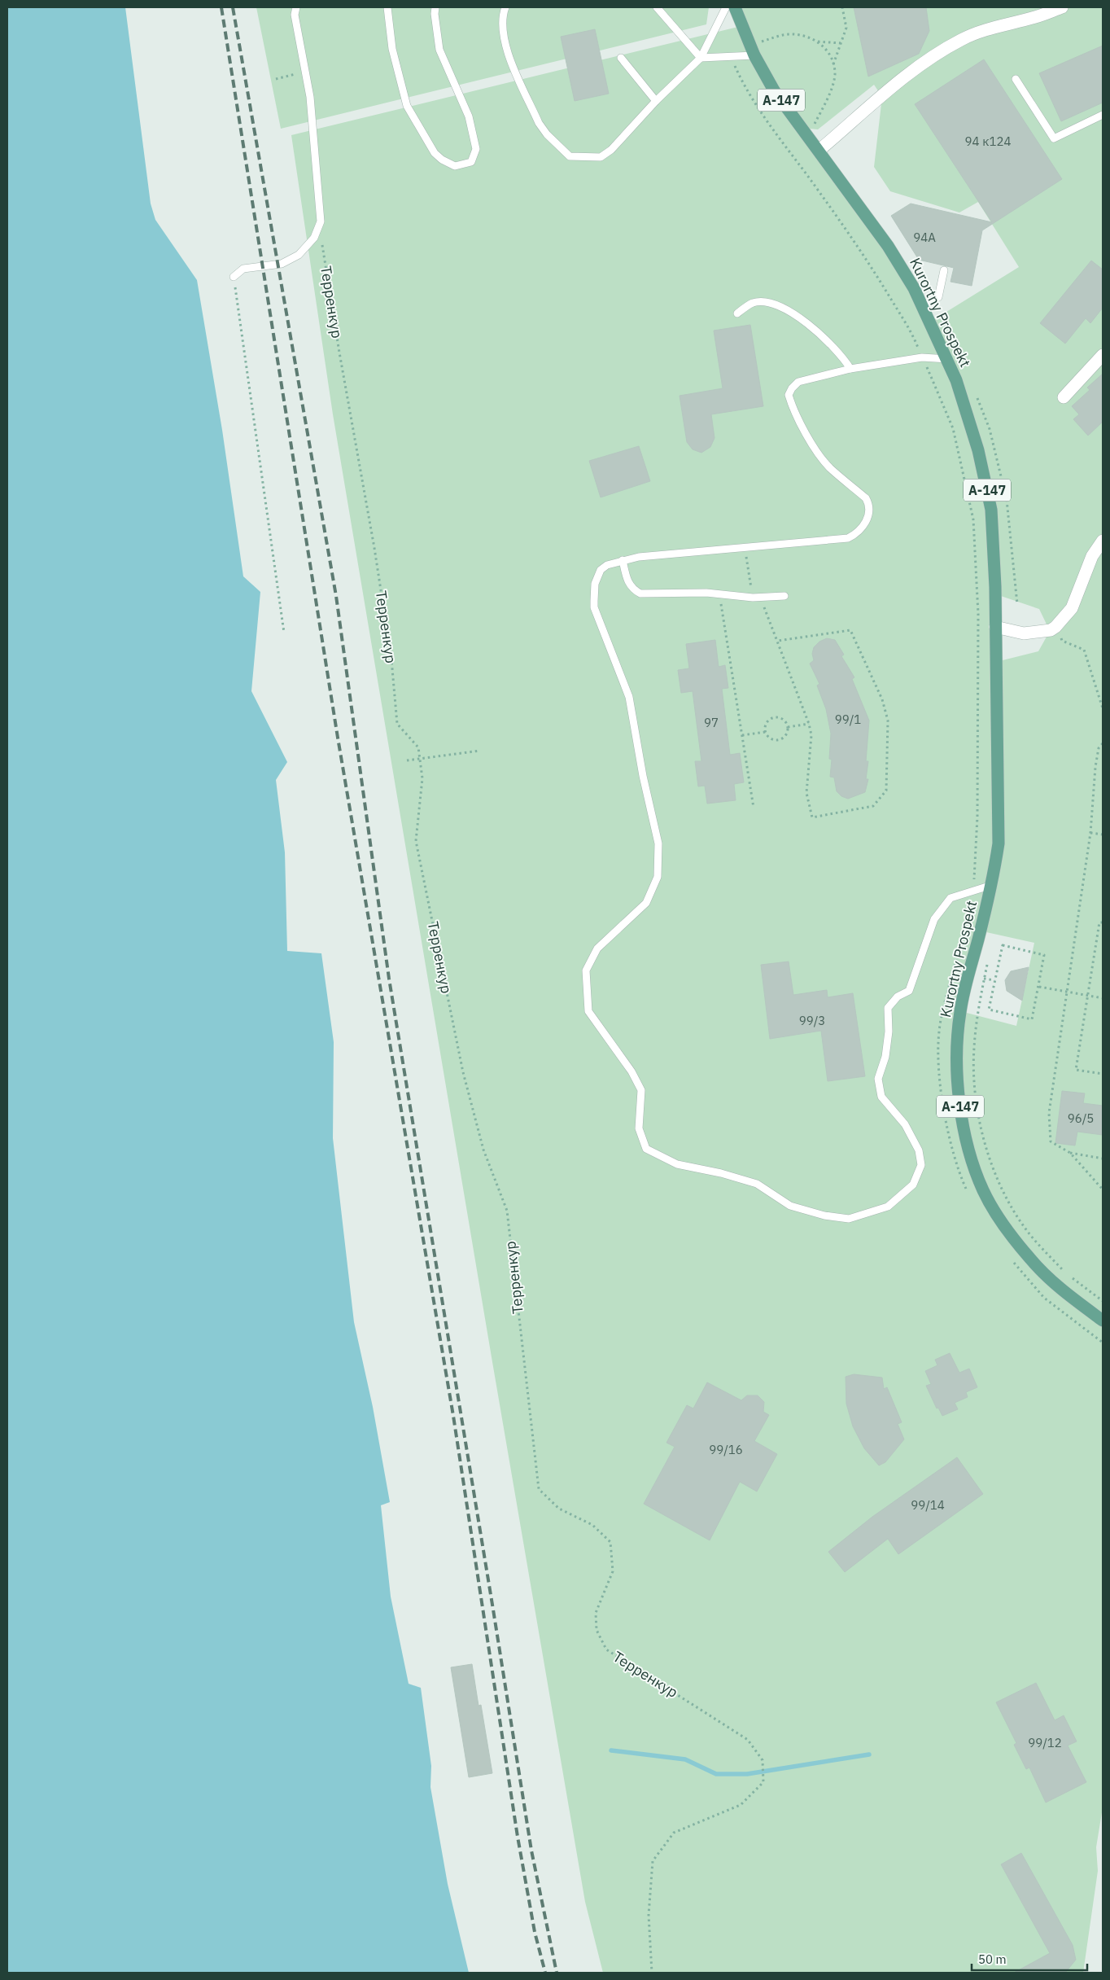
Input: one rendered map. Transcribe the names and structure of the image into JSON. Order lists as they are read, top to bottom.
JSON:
{
  "streets": {
    "main road": ["А-147", "Kurortny Prospekt"],
    "path": ["Терренкур"]
  },
  "house_numbers": [
    "94 к124",
    "94А",
    "99/1",
    "97",
    "99/3",
    "96/5",
    "99/16",
    "99/14",
    "99/12"
  ],
  "scale_bar": "50 m"
}
